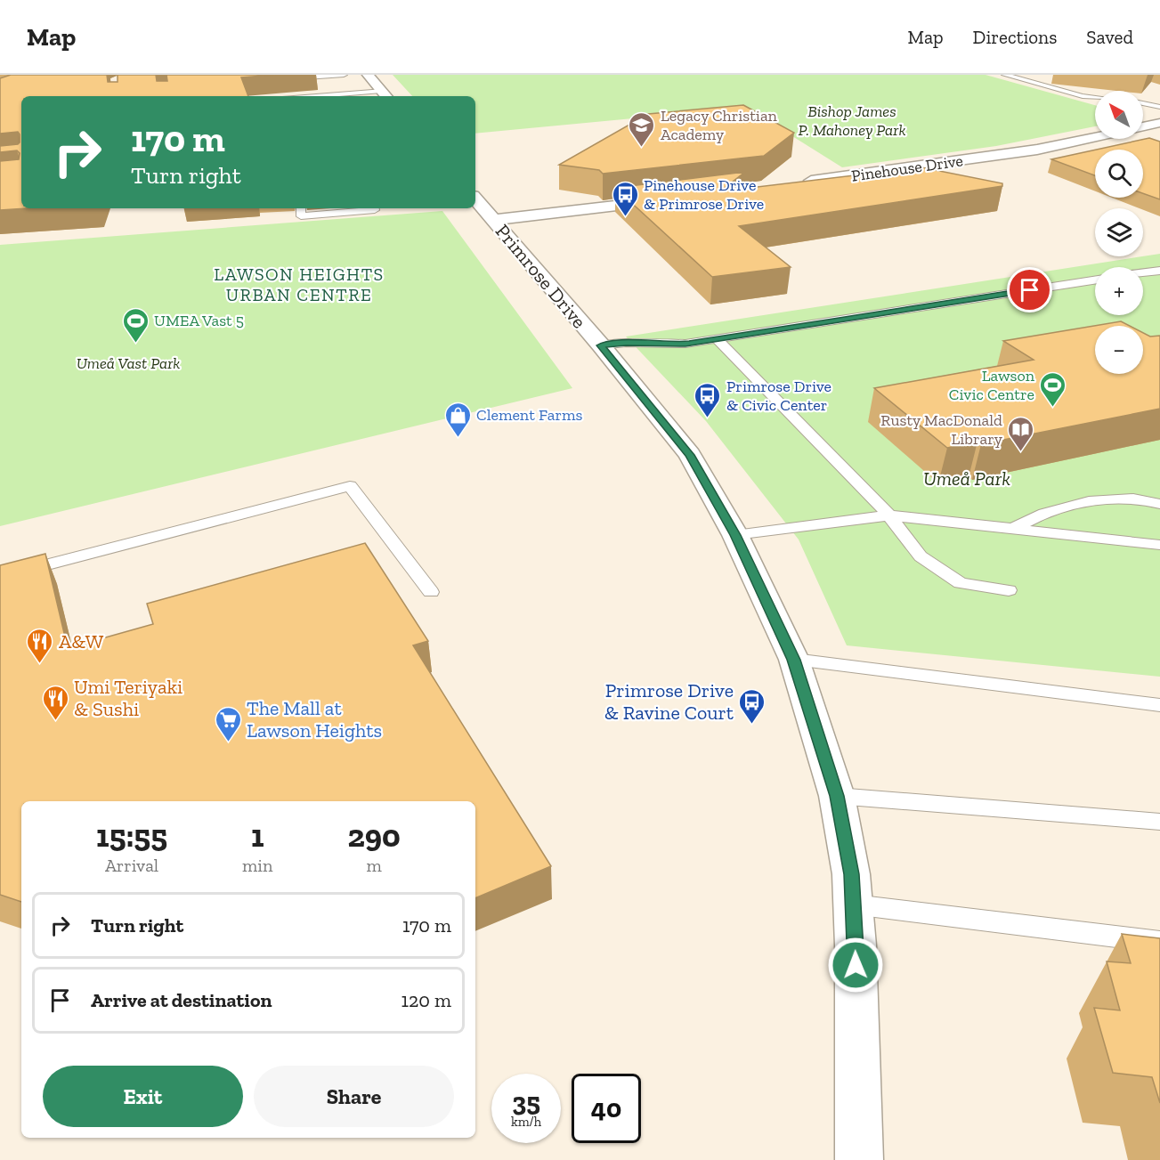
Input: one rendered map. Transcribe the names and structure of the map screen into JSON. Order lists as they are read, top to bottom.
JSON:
{
  "streets": {
    "street": ["Pinehouse Drive", "Primrose Drive"]
  },
  "districts": ["LAWSON HEIGHTS URBAN CENTRE"],
  "parks": ["Bishop James P. Mahoney Park", "Umeå Vast Park", "Umeå Park"],
  "places": {
    "school or university": ["Legacy Christian Academy"],
    "bus stop": ["Pinehouse Drive & Primrose Drive", "Primrose Drive & Civic Center", "Primrose Drive & Ravine Court"],
    "sports": ["UMEA Vast 5", "Lawson Civic Centre"],
    "shop": ["Clement Farms"],
    "library": ["Rusty MacDonald Library"],
    "restaurant": ["A&W", "Umi Teriyaki & Sushi"],
    "supermarket": ["The Mall at Lawson Heights"]
  },
  "north": "top left",
  "page": {
    "header": "Map",
    "nav": ["Map", "Directions", "Saved"],
    "map_buttons": ["+", "−"],
    "turn": ["170 m", "Turn right"],
    "eta": [
      "15:55",
      "Arrival",
      "1",
      "min",
      "290",
      "m"
    ],
    "list": [
      {
        "name": "Turn right",
        "value": "170 m"
      },
      {
        "name": "Arrive at destination",
        "value": "120 m"
      }
    ],
    "buttons": ["Exit", "Share"],
    "speed": "35 km/h",
    "limit": "40"
  }
}
